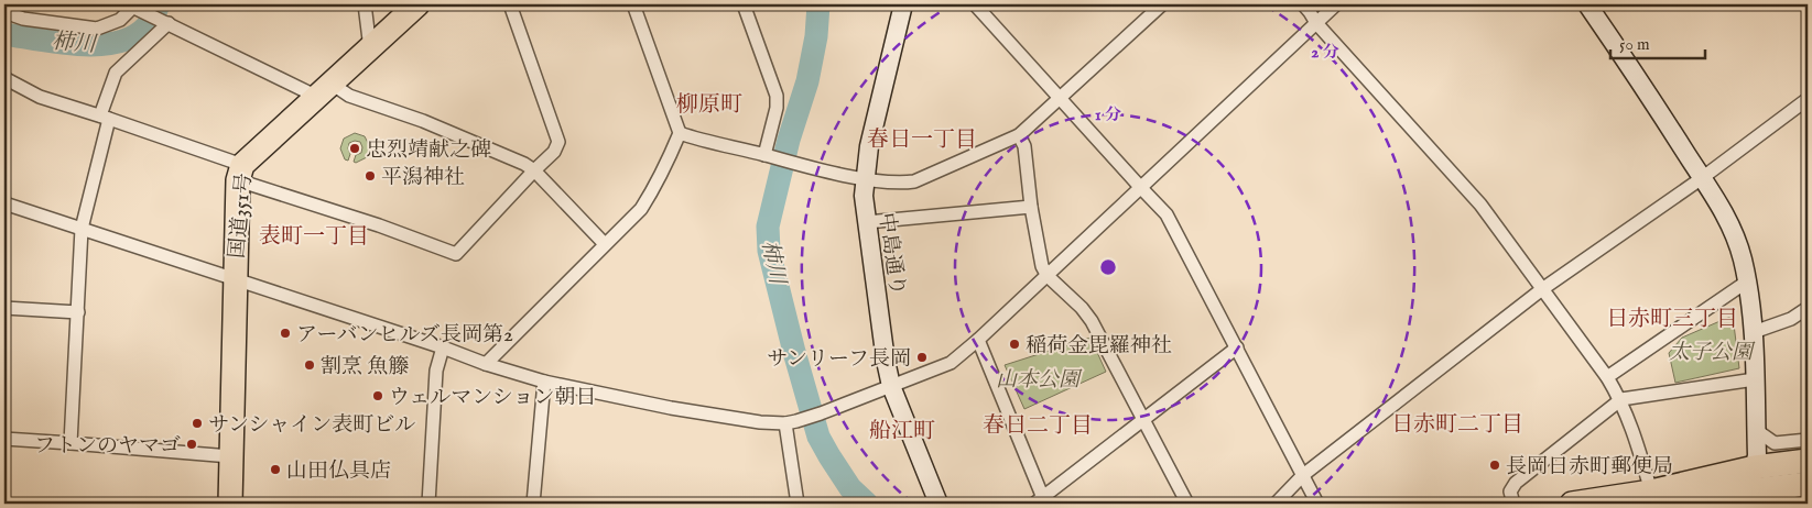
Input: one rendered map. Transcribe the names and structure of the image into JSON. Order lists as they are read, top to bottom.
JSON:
{
  "streets": {
    "highway": ["国道351号"],
    "street": ["中島通り"]
  },
  "districts": [
    "柳原町",
    "春日一丁目",
    "表町一丁目",
    "日赤町三丁目",
    "日赤町二丁目",
    "春日二丁目",
    "船江町"
  ],
  "water": ["柿川"],
  "parks": ["太子公園", "山本公園"],
  "places": [
    "忠烈靖献之碑",
    "平潟神社",
    "アーバンヒルズ長岡第2",
    "稲荷金毘羅神社",
    "サンリーフ長岡",
    "割烹 魚籐",
    "ウェルマンション朝日",
    "サンシャイン表町ビル",
    "フトンのヤマゴ",
    "長岡日赤町郵便局",
    "山田仏具店"
  ],
  "scale_bar": "50 m",
  "rings": ["2 分", "1 分"]
}
